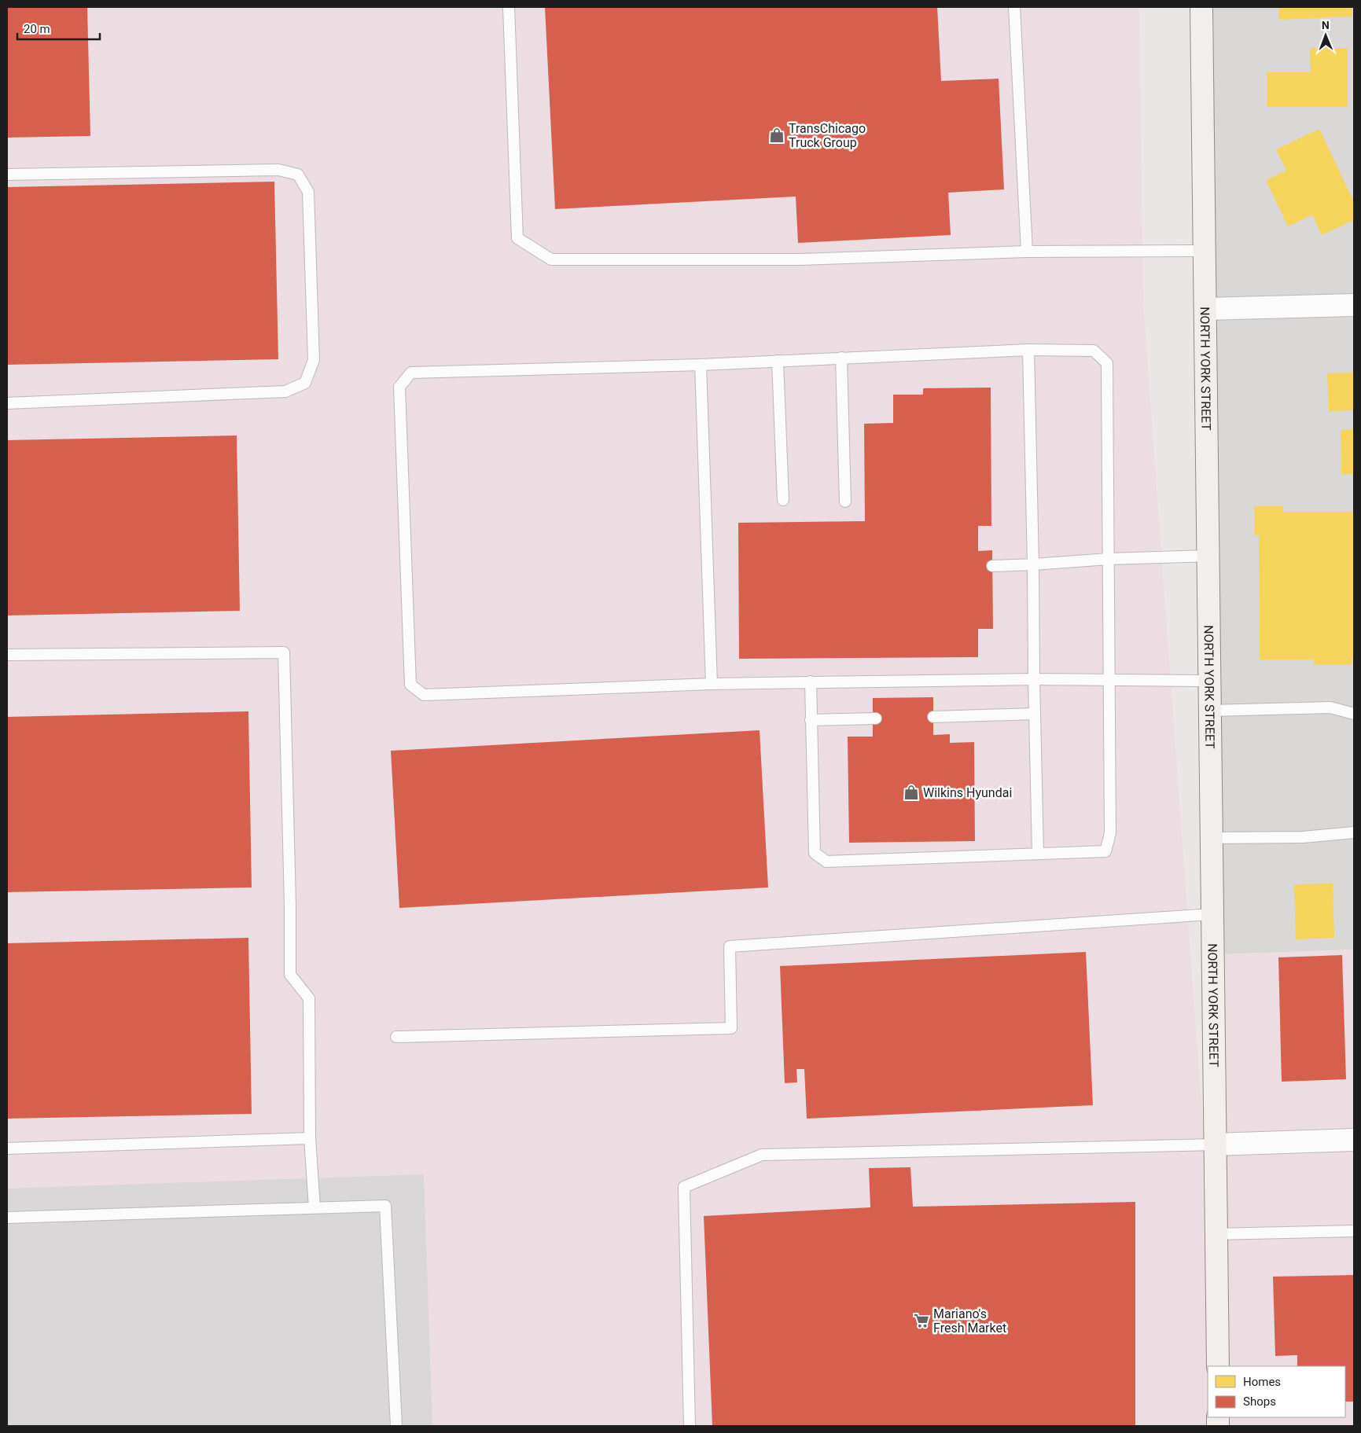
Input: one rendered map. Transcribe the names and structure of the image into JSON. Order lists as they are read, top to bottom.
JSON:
{
  "streets": {
    "main road": ["NORTH YORK STREET"]
  },
  "places": {
    "shop": ["TransChicago Truck Group", "Wilkins Hyundai"],
    "supermarket": ["Mariano's Fresh Market"]
  },
  "legend": ["Homes", "Shops"],
  "scale_bar": "20 m",
  "north": "top"
}
